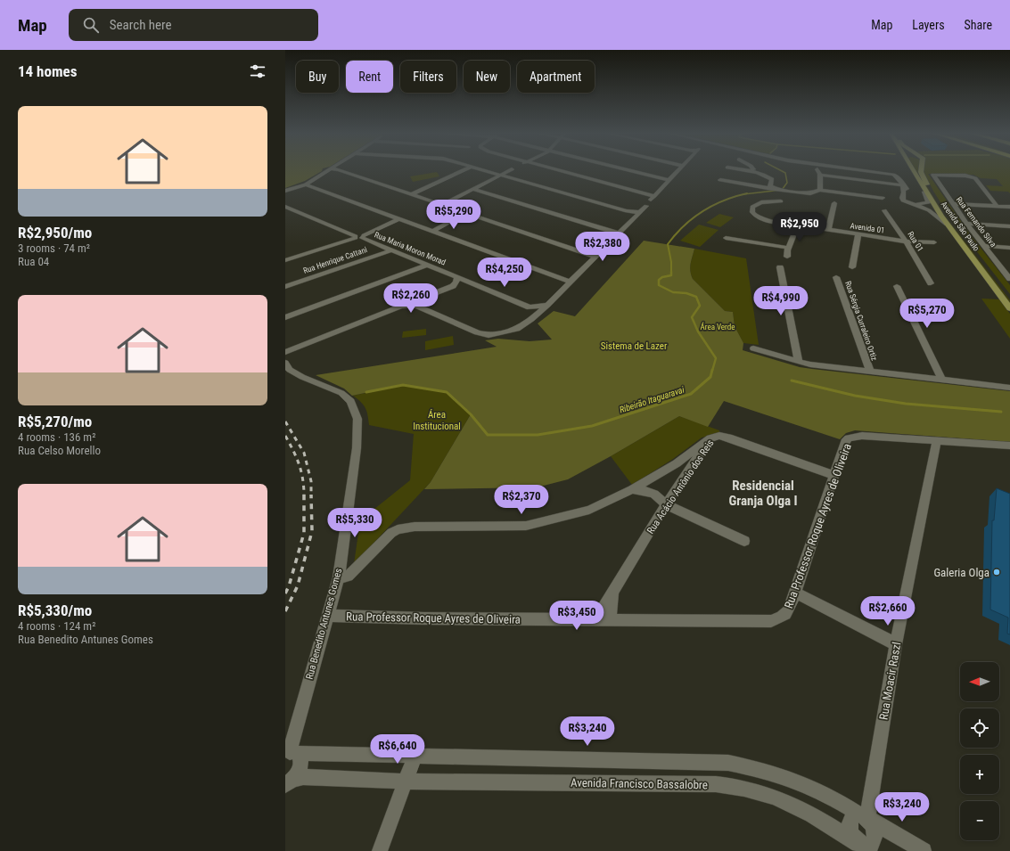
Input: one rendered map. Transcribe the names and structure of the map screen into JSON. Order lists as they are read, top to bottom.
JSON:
{
  "streets": {
    "main road": ["Avenida São Paulo"],
    "street": [
      "Rua Fernando Silva",
      "Avenida 01",
      "Rua 01",
      "Rua Maria Moron Morad",
      "Rua Henrique Cattani",
      "Rua Sérgia Curraleiro Ortiz",
      "Rua Acácio Antônio dos Reis",
      "Rua Professor Roque Ayres de Oliveira",
      "Rua Benedito Antunes Gomes",
      "Rua Moacir Raszl",
      "Avenida Francisco Bassalobre"
    ]
  },
  "crossings": [
    ["Avenida 01", "Rua 01"],
    ["Rua Maria Moron Morad", "Rua Henrique Cattani"],
    ["Rua Acácio Antônio dos Reis", "Rua Professor Roque Ayres de Oliveira"],
    ["Rua Professor Roque Ayres de Oliveira", "Rua Benedito Antunes Gomes"],
    ["Rua Professor Roque Ayres de Oliveira", "Rua Moacir Raszl"]
  ],
  "districts": ["Residencial Granja Olga I"],
  "water": ["Ribeirão Itaguaravai"],
  "parks": ["Área Verde", "Sistema de Lazer", "Área Institucional"],
  "places": ["Galeria Olga"],
  "north": "left",
  "page": {
    "header": "Map",
    "search": "Search here",
    "nav": ["Map", "Layers", "Share"],
    "heading": "14 homes",
    "chip": [
      "Buy",
      "Rent",
      "Filters",
      "New",
      "Apartment"
    ],
    "list": [
      {
        "name": "R$2,950/mo",
        "note": "3 rooms · 74 m² · Rua 04"
      },
      {
        "name": "R$5,270/mo",
        "note": "4 rooms · 136 m² · Rua Celso Morello"
      },
      {
        "name": "R$5,330/mo",
        "note": "4 rooms · 124 m² · Rua Benedito Antunes Gomes"
      }
    ],
    "price": [
      "R$5,290",
      "R$2,950",
      "R$2,380",
      "R$4,250",
      "R$2,260",
      "R$4,990",
      "R$5,270",
      "R$2,370",
      "R$5,330",
      "R$2,660",
      "R$3,450",
      "R$3,240",
      "R$6,640",
      "R$3,240"
    ],
    "map_buttons": ["+", "−"]
  }
}
